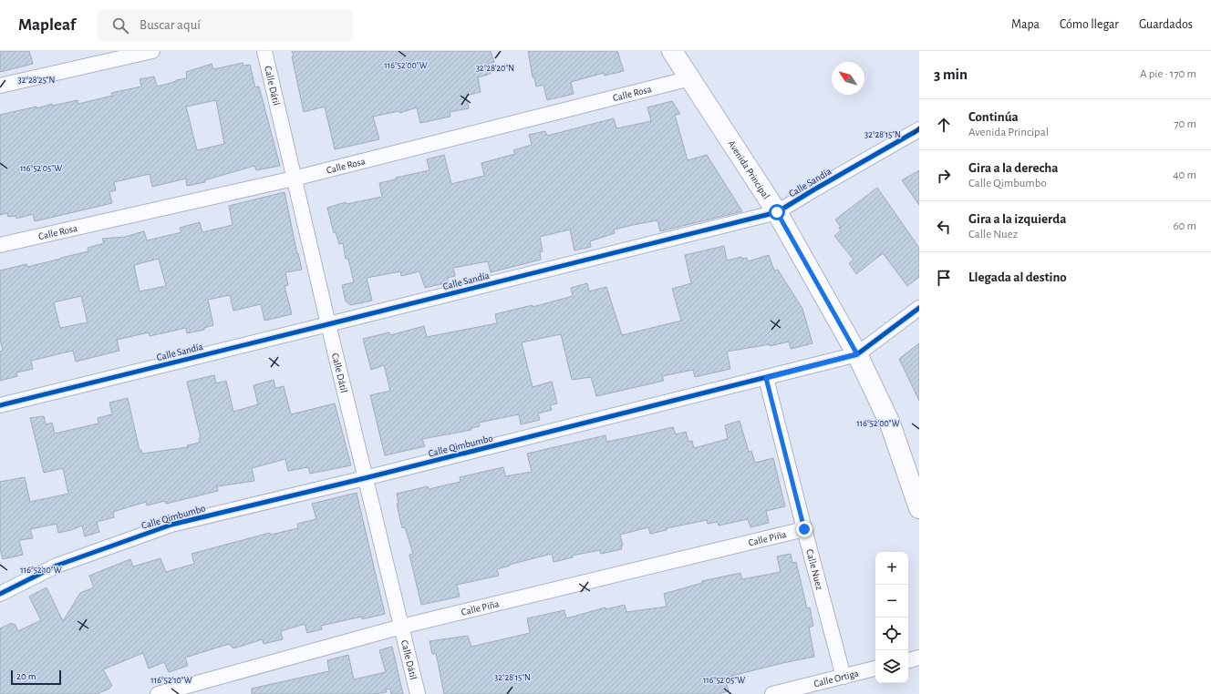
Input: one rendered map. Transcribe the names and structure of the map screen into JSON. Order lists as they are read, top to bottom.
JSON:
{
  "streets": {
    "street": [
      "Calle Dátil",
      "Calle Rosa",
      "Avenida Principal",
      "Calle Sandía",
      "Calle Qimbumbo",
      "Calle Piña",
      "Calle Nuez",
      "Calle Ortiga"
    ]
  },
  "crossings": [
    ["Calle Dátil", "Calle Rosa"],
    ["Calle Dátil", "Calle Sandía"],
    ["Calle Dátil", "Calle Qimbumbo"],
    ["Calle Dátil", "Calle Piña"],
    ["Calle Rosa", "Avenida Principal"],
    ["Avenida Principal", "Calle Sandía"],
    ["Avenida Principal", "Calle Qimbumbo"],
    ["Calle Qimbumbo", "Calle Nuez"],
    ["Calle Piña", "Calle Nuez"],
    ["Calle Nuez", "Calle Ortiga"]
  ],
  "scale_bar": "20 m",
  "north": "top left",
  "page": {
    "header": "Mapleaf",
    "search": "Buscar aquí",
    "nav": ["Mapa", "Cómo llegar", "Guardados"],
    "heading": ["3 min", "A pie · 170 m"],
    "list": [
      ["Continúa", "Avenida Principal", "70 m"],
      ["Gira a la derecha", "Calle Qimbumbo", "40 m"],
      ["Gira a la izquierda", "Calle Nuez", "60 m"],
      "Llegada al destino"
    ],
    "map_buttons": ["+", "−"],
    "scale": "20 m"
  },
  "coordinates": [
    "116°52'00\"W",
    "32°28'20\"N",
    "32°28'25\"N",
    "32°28'15\"N",
    "116°52'05\"W",
    "116°52'10\"W"
  ]
}
